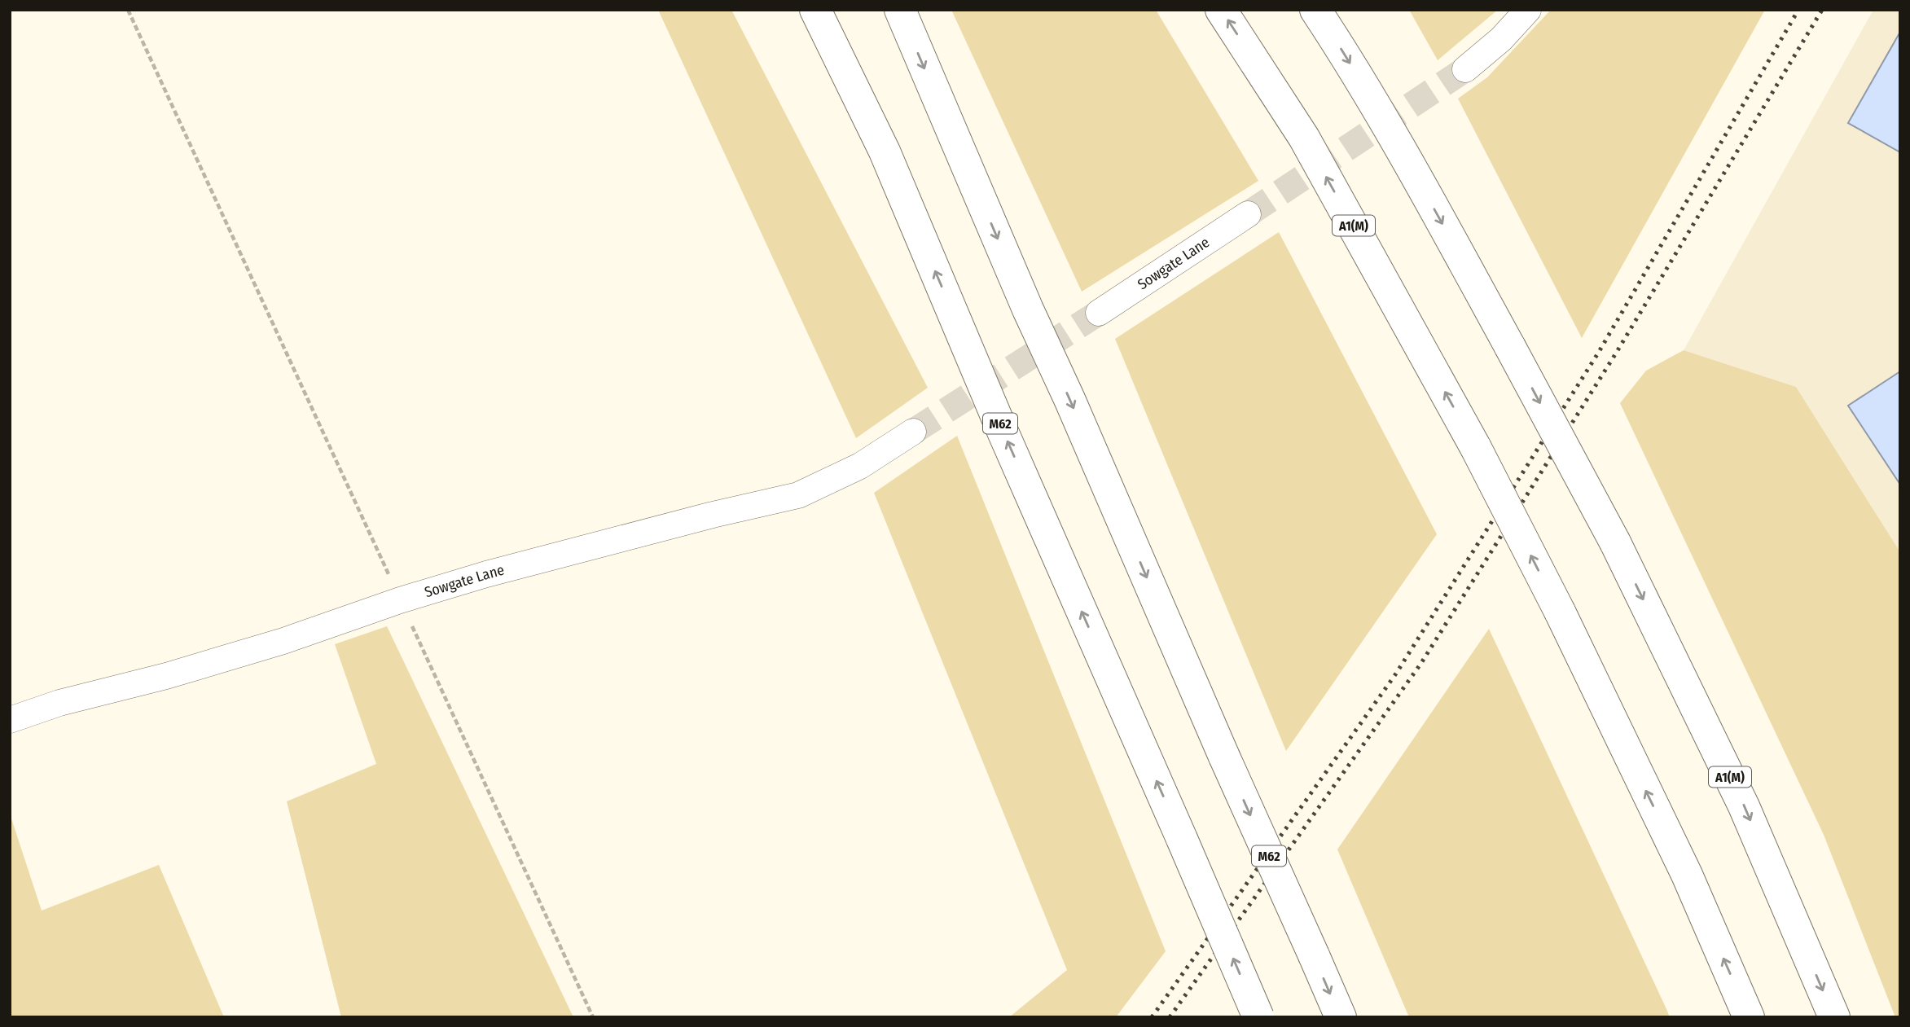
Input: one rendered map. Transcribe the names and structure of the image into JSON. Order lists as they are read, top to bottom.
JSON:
{
  "streets": {
    "highway": ["A1(M)", "M62"],
    "street": ["Sowgate Lane"]
  }
}
